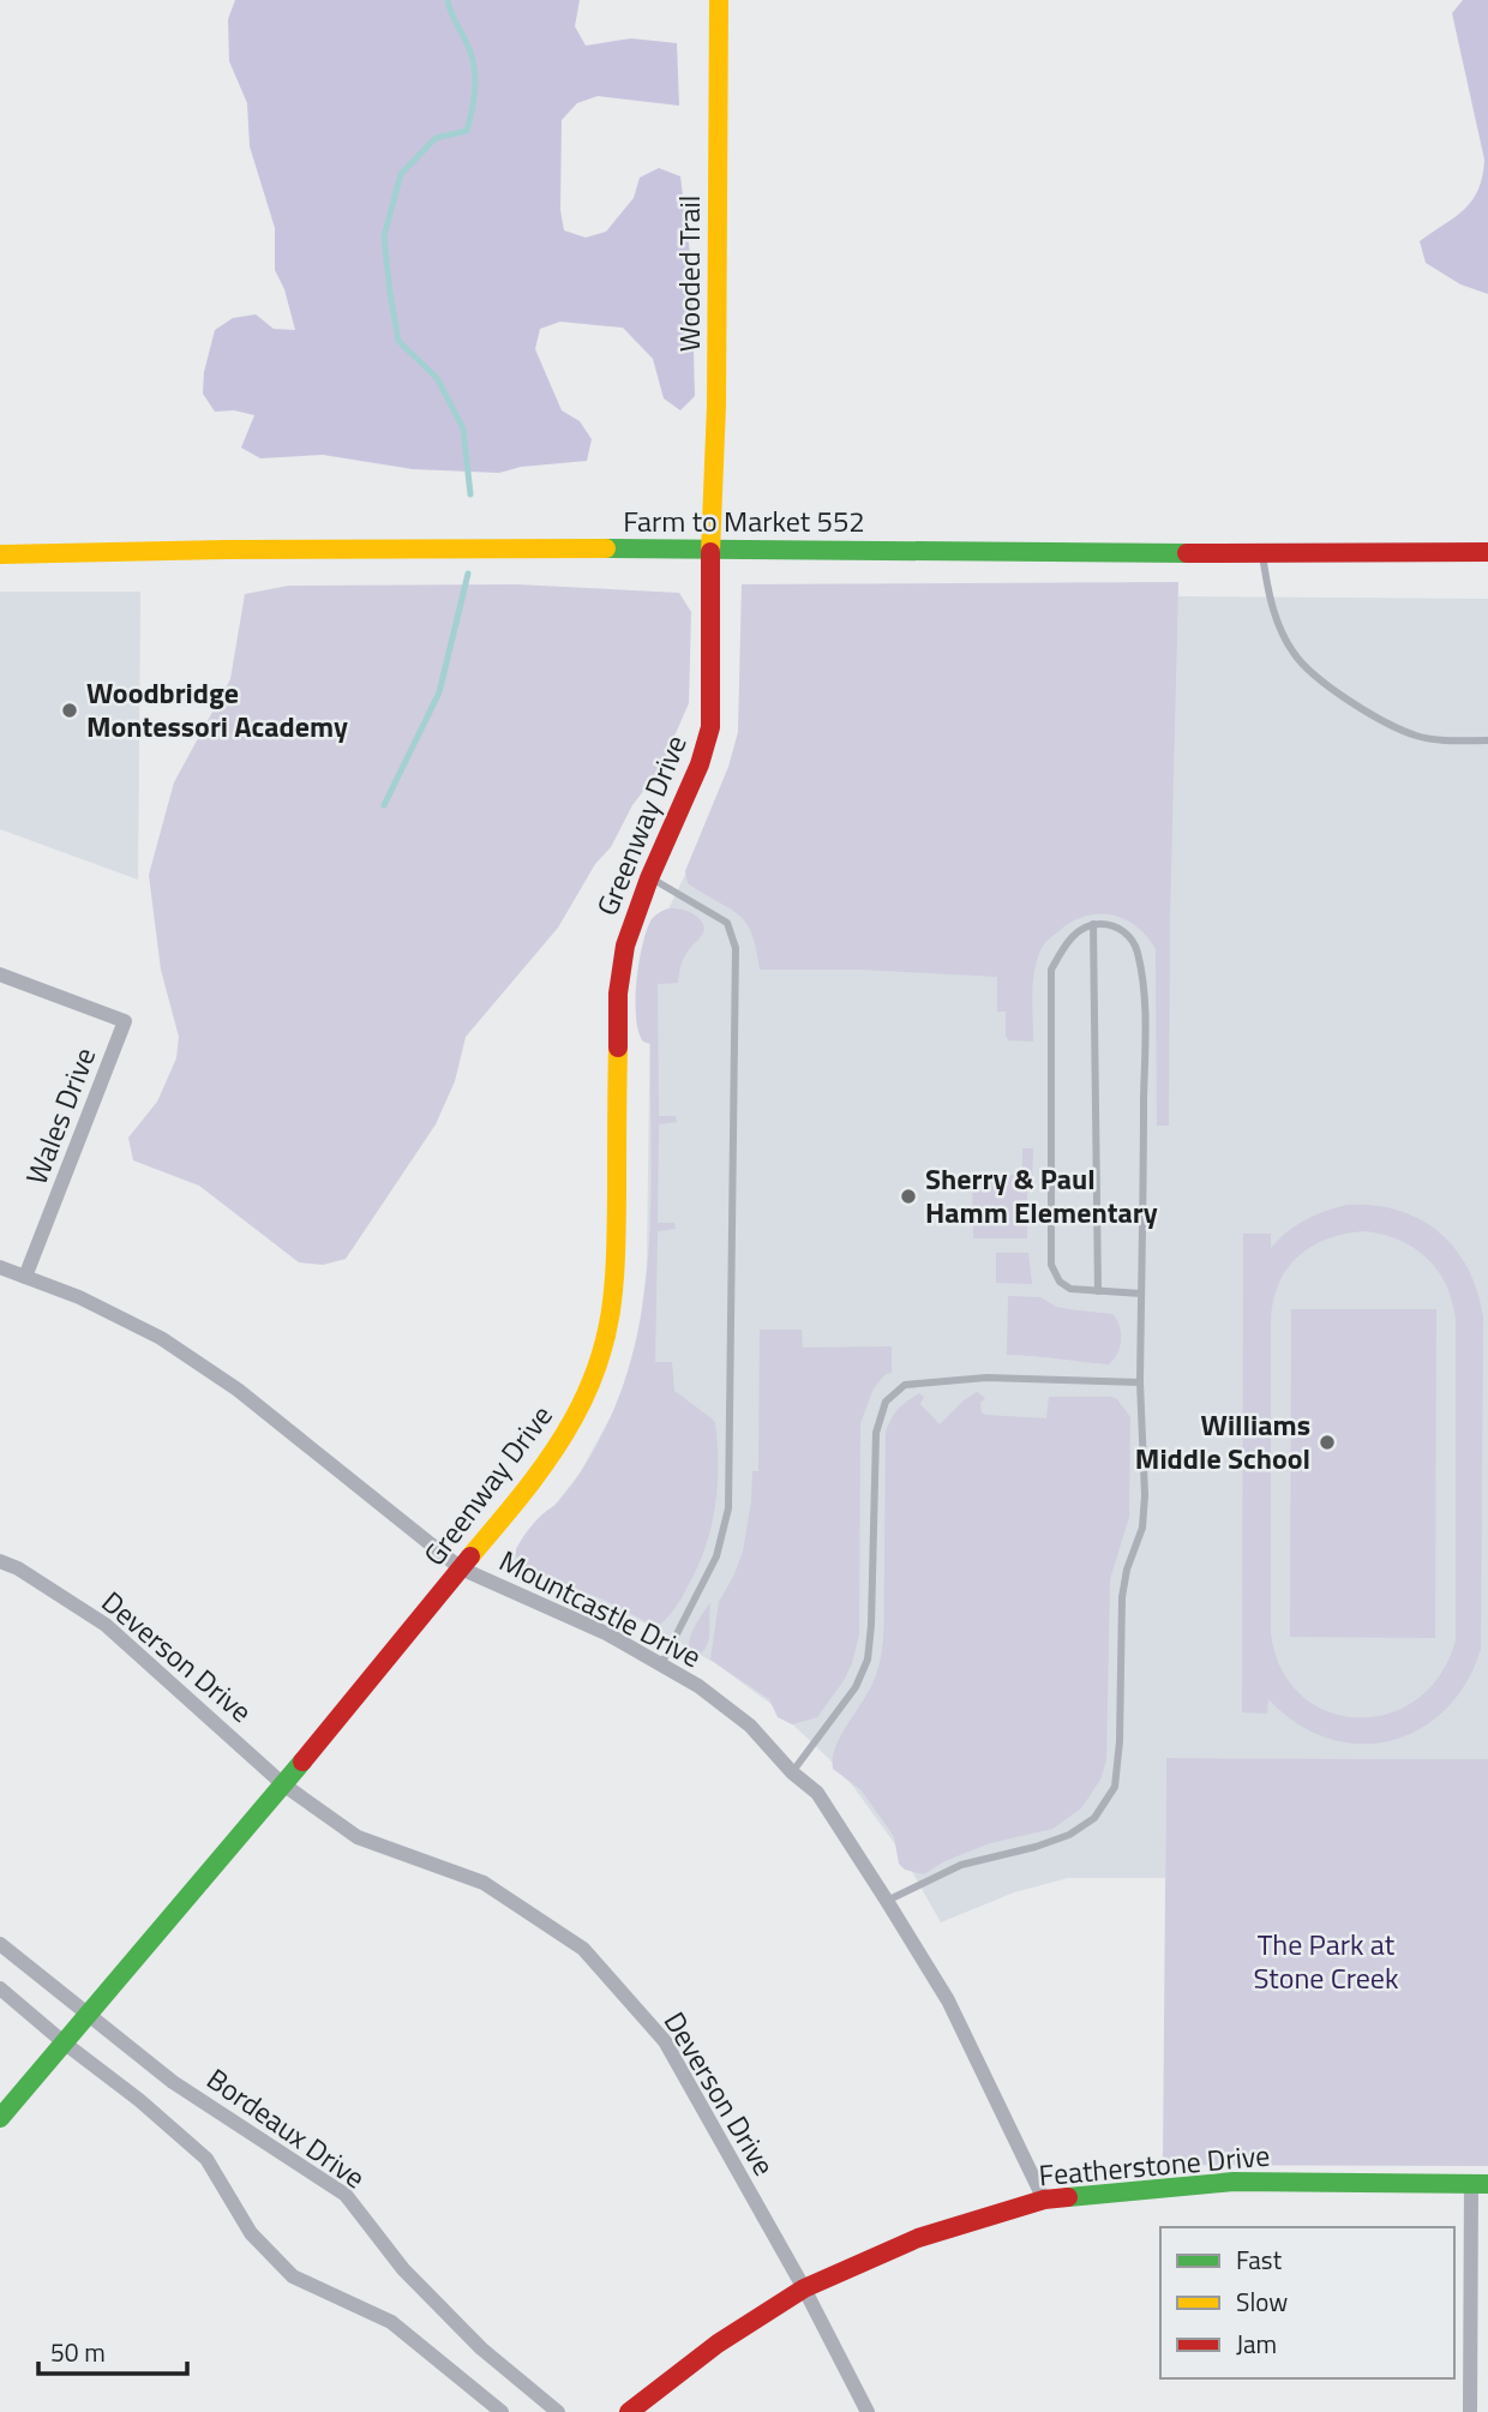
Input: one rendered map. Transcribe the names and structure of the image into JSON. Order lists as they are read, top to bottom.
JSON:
{
  "streets": {
    "street": [
      "Wooded Trail",
      "Farm to Market 552",
      "Greenway Drive",
      "Wales Drive",
      "Mountcastle Drive",
      "Deverson Drive",
      "Bordeaux Drive",
      "Featherstone Drive"
    ]
  },
  "crossings": [
    ["Wooded Trail", "Farm to Market 552"],
    ["Wooded Trail", "Greenway Drive"],
    ["Farm to Market 552", "Greenway Drive"],
    ["Greenway Drive", "Mountcastle Drive"],
    ["Greenway Drive", "Deverson Drive"],
    ["Greenway Drive", "Bordeaux Drive"],
    ["Wales Drive", "Mountcastle Drive"],
    ["Mountcastle Drive", "Featherstone Drive"],
    ["Deverson Drive", "Featherstone Drive"]
  ],
  "parks": ["The Park at Stone Creek"],
  "places": ["Woodbridge Montessori Academy", "Sherry & Paul Hamm Elementary", "Williams Middle School"],
  "legend": ["Fast", "Slow", "Jam"],
  "scale_bar": "50 m"
}
